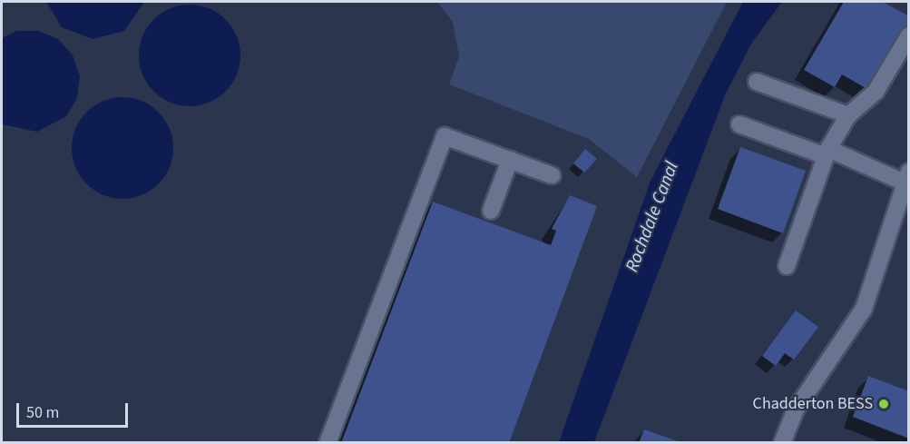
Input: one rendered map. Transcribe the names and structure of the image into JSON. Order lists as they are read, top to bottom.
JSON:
{
  "water": ["Rochdale Canal"],
  "places": ["Chadderton BESS"],
  "scale_bar": "50 m"
}
